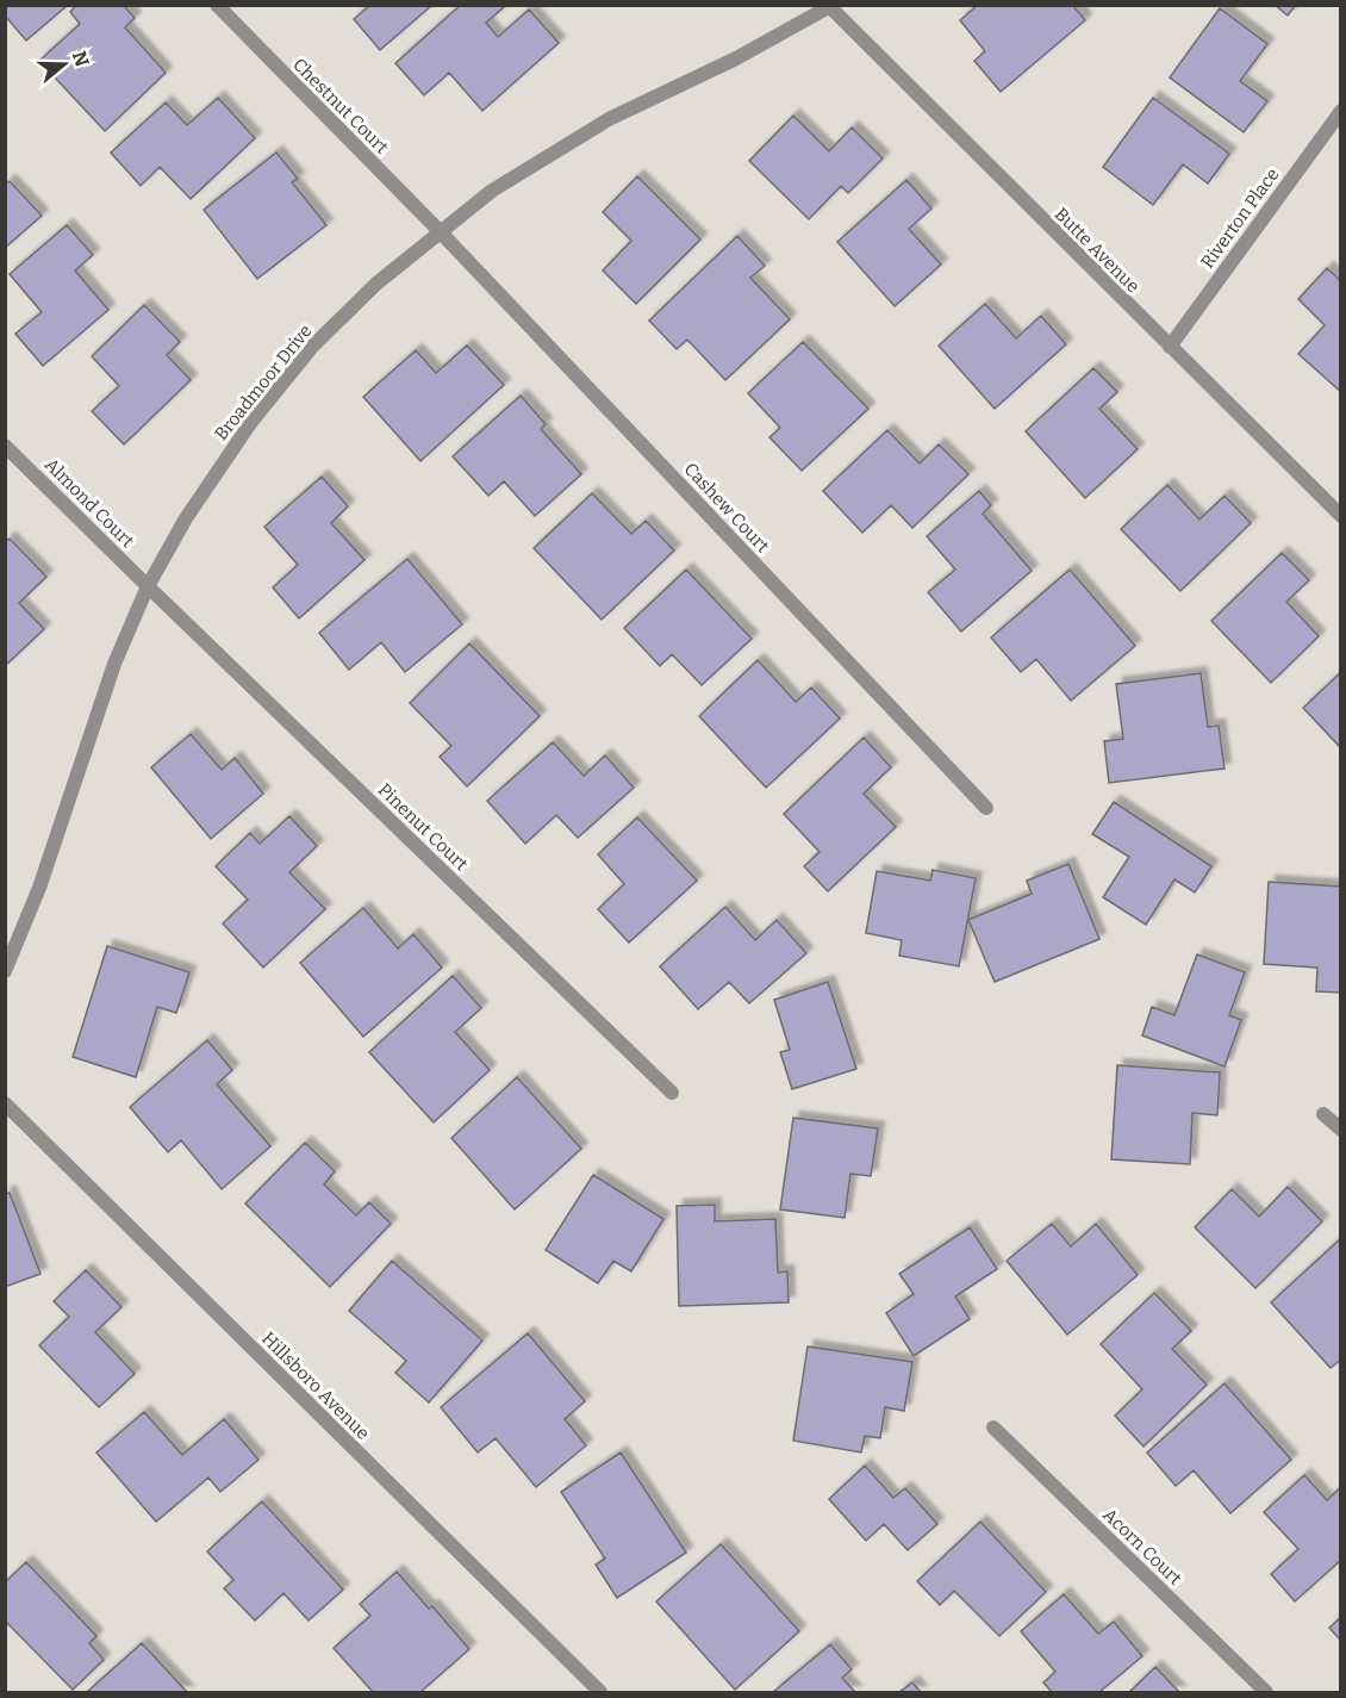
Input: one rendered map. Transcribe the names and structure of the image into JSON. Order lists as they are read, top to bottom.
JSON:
{
  "streets": {
    "street": [
      "Chestnut Court",
      "Riverton Place",
      "Butte Avenue",
      "Broadmoor Drive",
      "Almond Court",
      "Cashew Court",
      "Pinenut Court",
      "Hillsboro Avenue",
      "Acorn Court"
    ]
  },
  "crossings": [
    ["Chestnut Court", "Broadmoor Drive"],
    ["Chestnut Court", "Cashew Court"],
    ["Riverton Place", "Butte Avenue"],
    ["Butte Avenue", "Broadmoor Drive"],
    ["Broadmoor Drive", "Almond Court"],
    ["Broadmoor Drive", "Cashew Court"],
    ["Broadmoor Drive", "Pinenut Court"],
    ["Almond Court", "Pinenut Court"]
  ],
  "north": "right"
}
